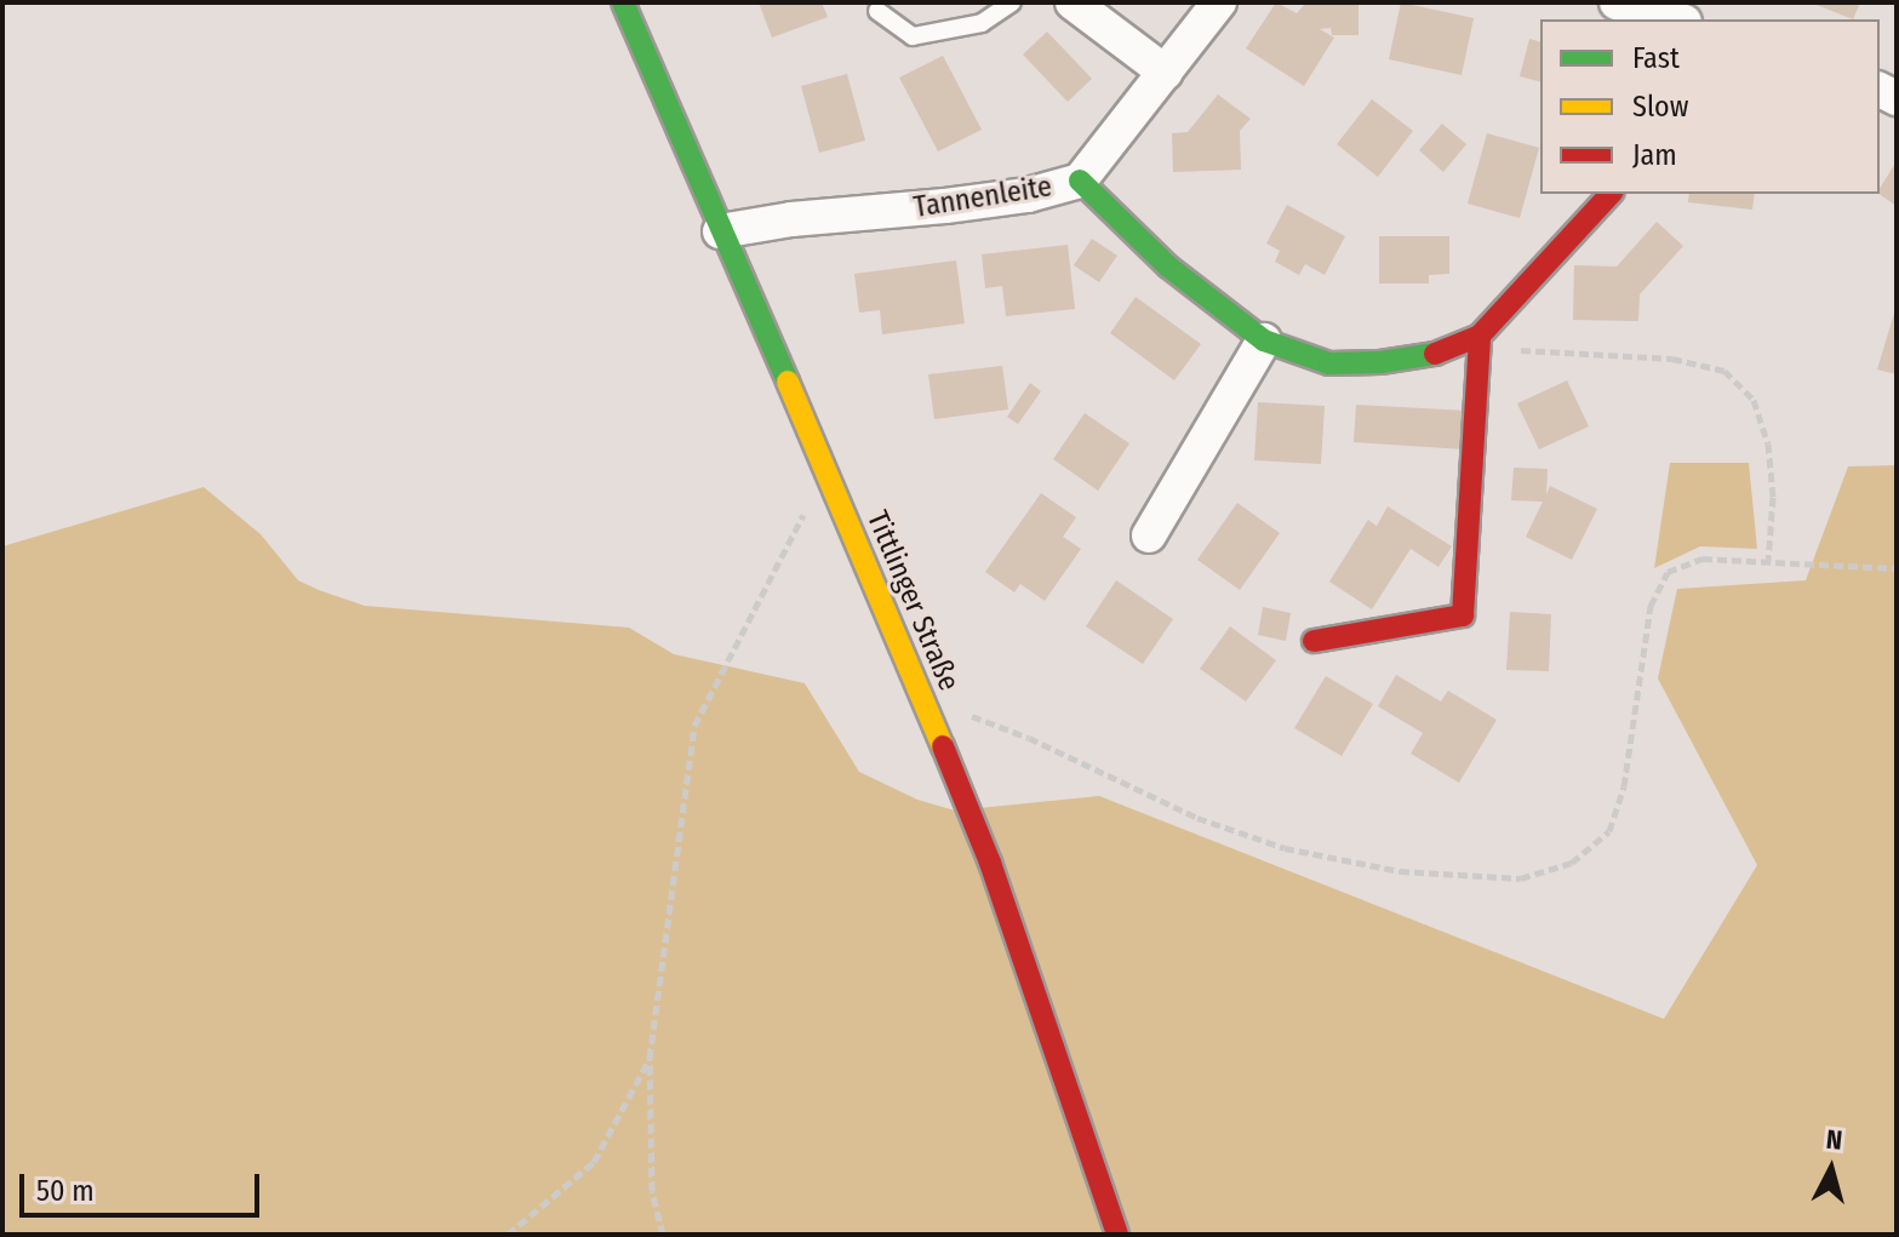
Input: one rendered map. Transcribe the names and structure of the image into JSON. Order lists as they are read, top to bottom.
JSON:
{
  "streets": {
    "street": ["Tannenleite", "Tittlinger Straße"]
  },
  "crossings": [
    ["Tannenleite", "Tittlinger Straße"]
  ],
  "legend": ["Fast", "Slow", "Jam"],
  "scale_bar": "50 m",
  "north": "top"
}
